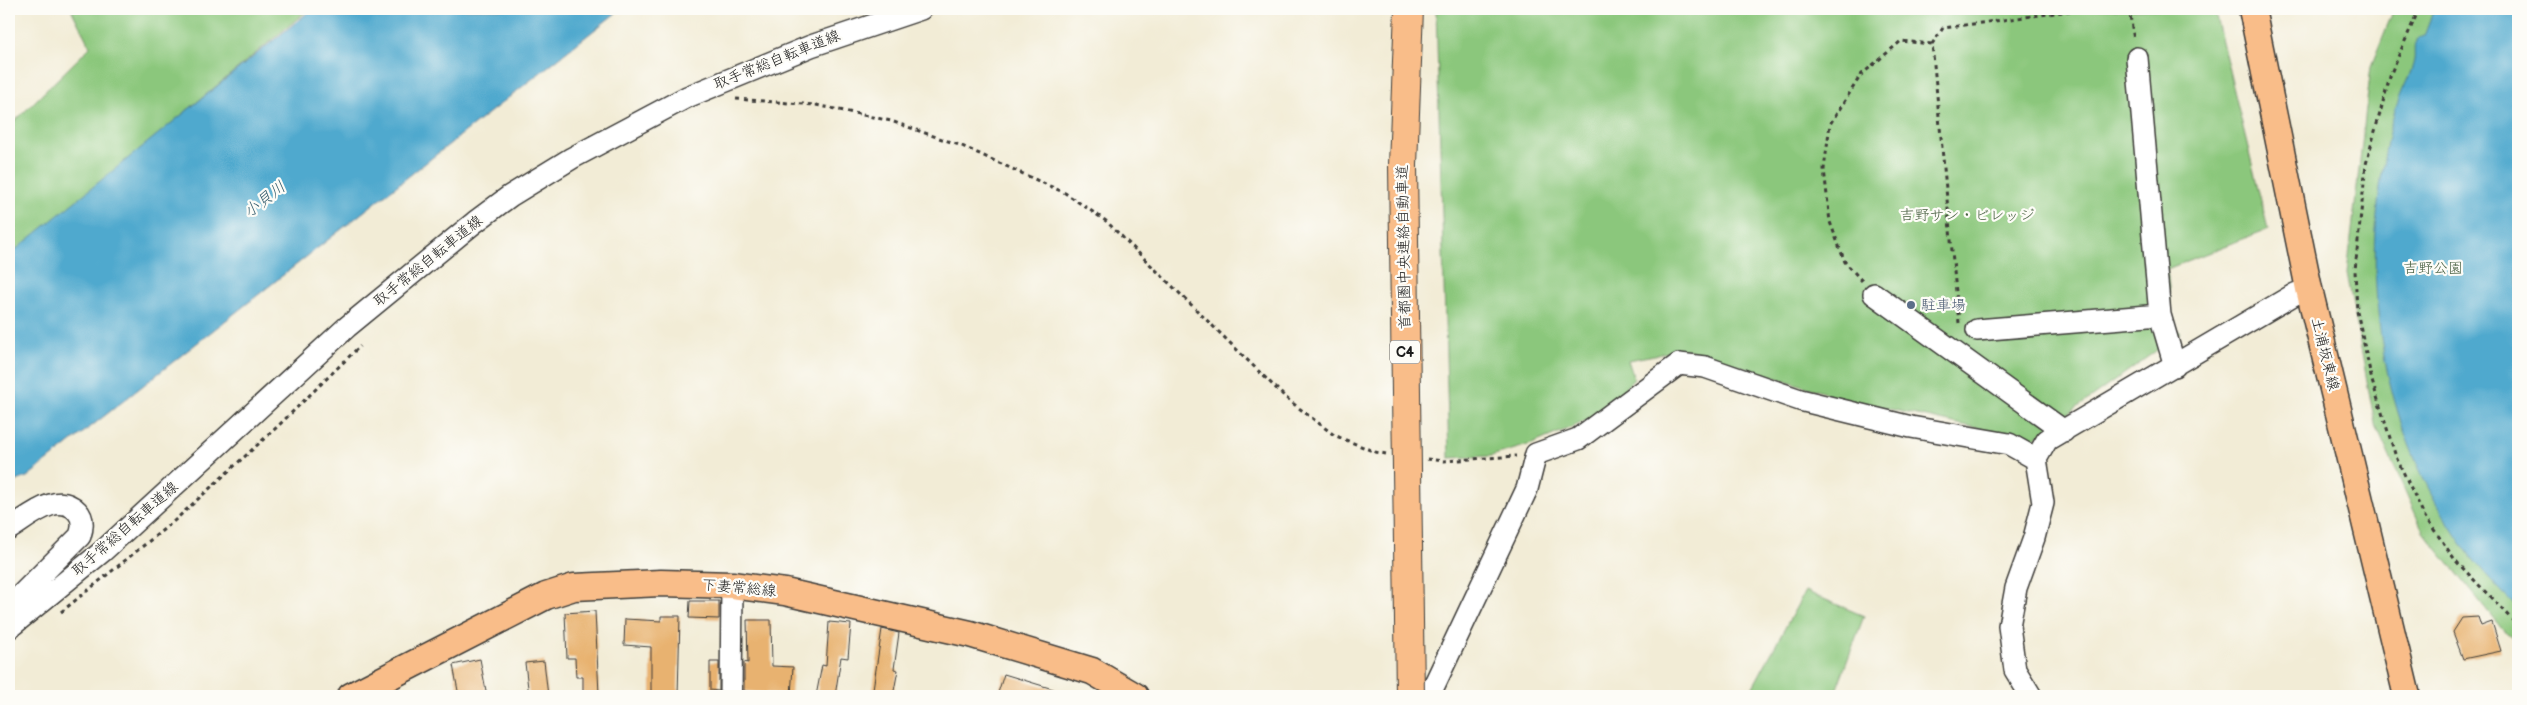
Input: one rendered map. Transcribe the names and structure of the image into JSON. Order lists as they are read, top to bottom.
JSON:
{
  "streets": {
    "highway": ["首都圏中央連絡自動車道", "C4"],
    "main road": ["土浦坂東線", "下妻常総線"],
    "street": ["取手常総自転車道線"]
  },
  "water": ["小貝川"],
  "parks": ["吉野サン・ビレッジ", "吉野公園"],
  "places": ["駐車場"]
}
